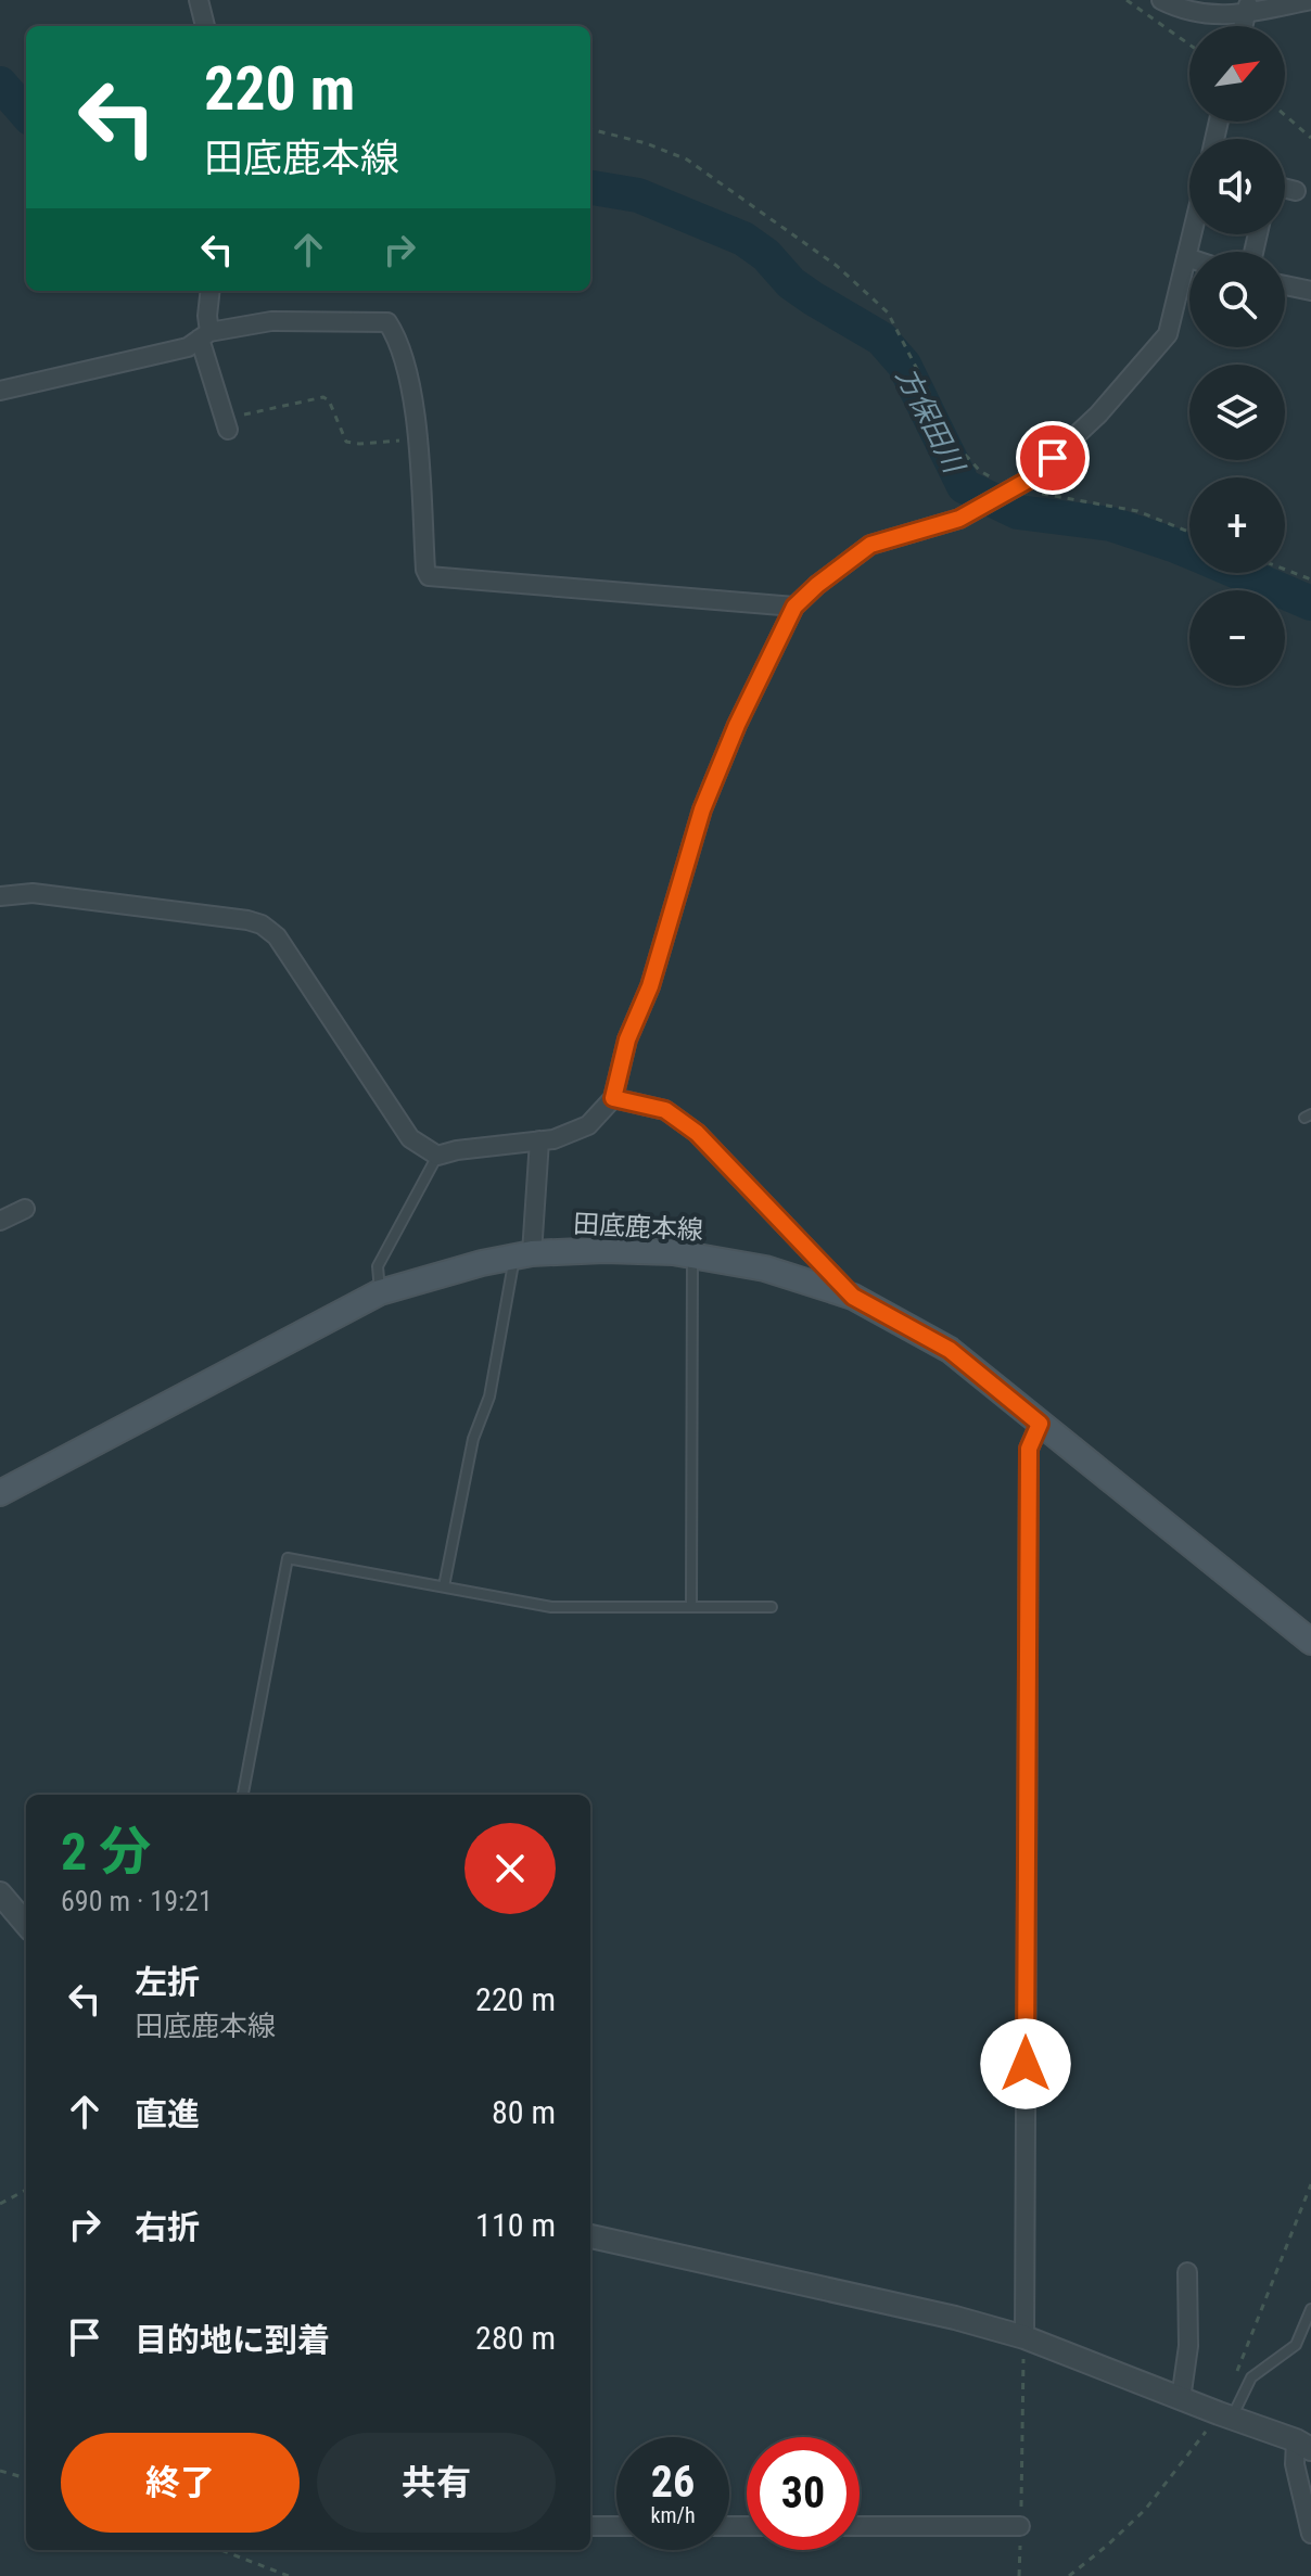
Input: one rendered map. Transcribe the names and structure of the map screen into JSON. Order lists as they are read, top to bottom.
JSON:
{
  "streets": {
    "main road": ["田底鹿本線"]
  },
  "water": ["方保田川"],
  "north": "top right",
  "page": {
    "map_buttons": ["+", "−"],
    "turn": ["220 m", "田底鹿本線"],
    "heading": ["2 分", "690 m · 19:21"],
    "list": [
      {
        "name": "左折",
        "note": "田底鹿本線",
        "value": "220 m"
      },
      {
        "name": "直進",
        "value": "80 m"
      },
      {
        "name": "右折",
        "value": "110 m"
      },
      {
        "name": "目的地に到着",
        "value": "280 m"
      }
    ],
    "buttons": ["終了", "共有"],
    "speed": "26 km/h",
    "limit": "30"
  }
}
